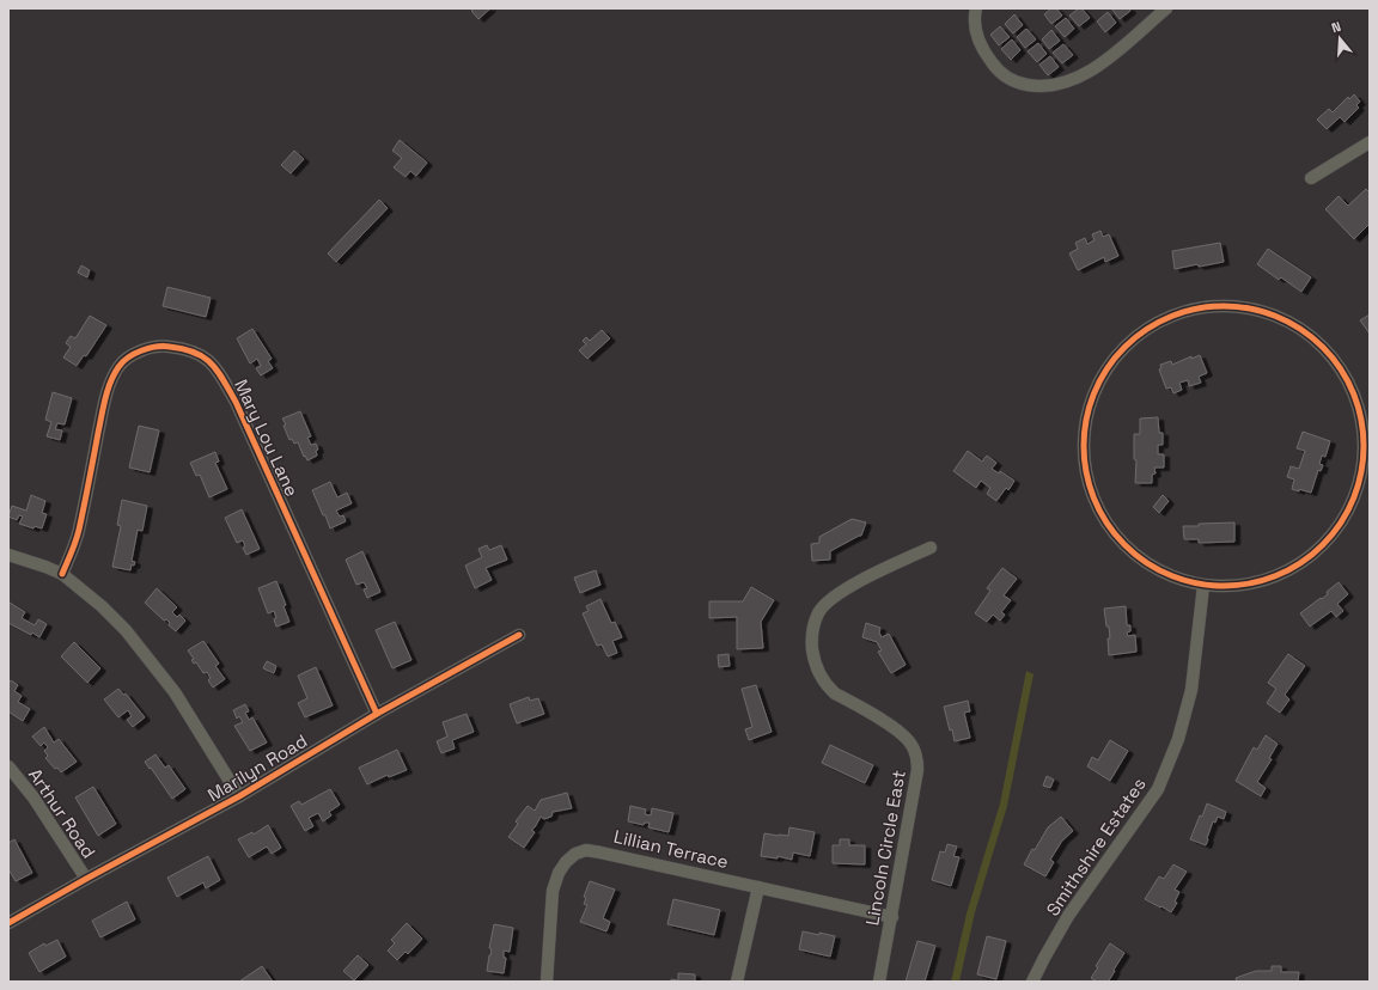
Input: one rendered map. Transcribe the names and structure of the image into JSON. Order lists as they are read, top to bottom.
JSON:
{
  "streets": {
    "street": [
      "Mary Lou Lane",
      "Marilyn Road",
      "Arthur Road",
      "Smithshire Estates",
      "Lincoln Circle East",
      "Lillian Terrace"
    ]
  },
  "crossings": [
    ["Mary Lou Lane", "Marilyn Road"],
    ["Marilyn Road", "Arthur Road"],
    ["Lincoln Circle East", "Lillian Terrace"]
  ],
  "north": "top"
}
